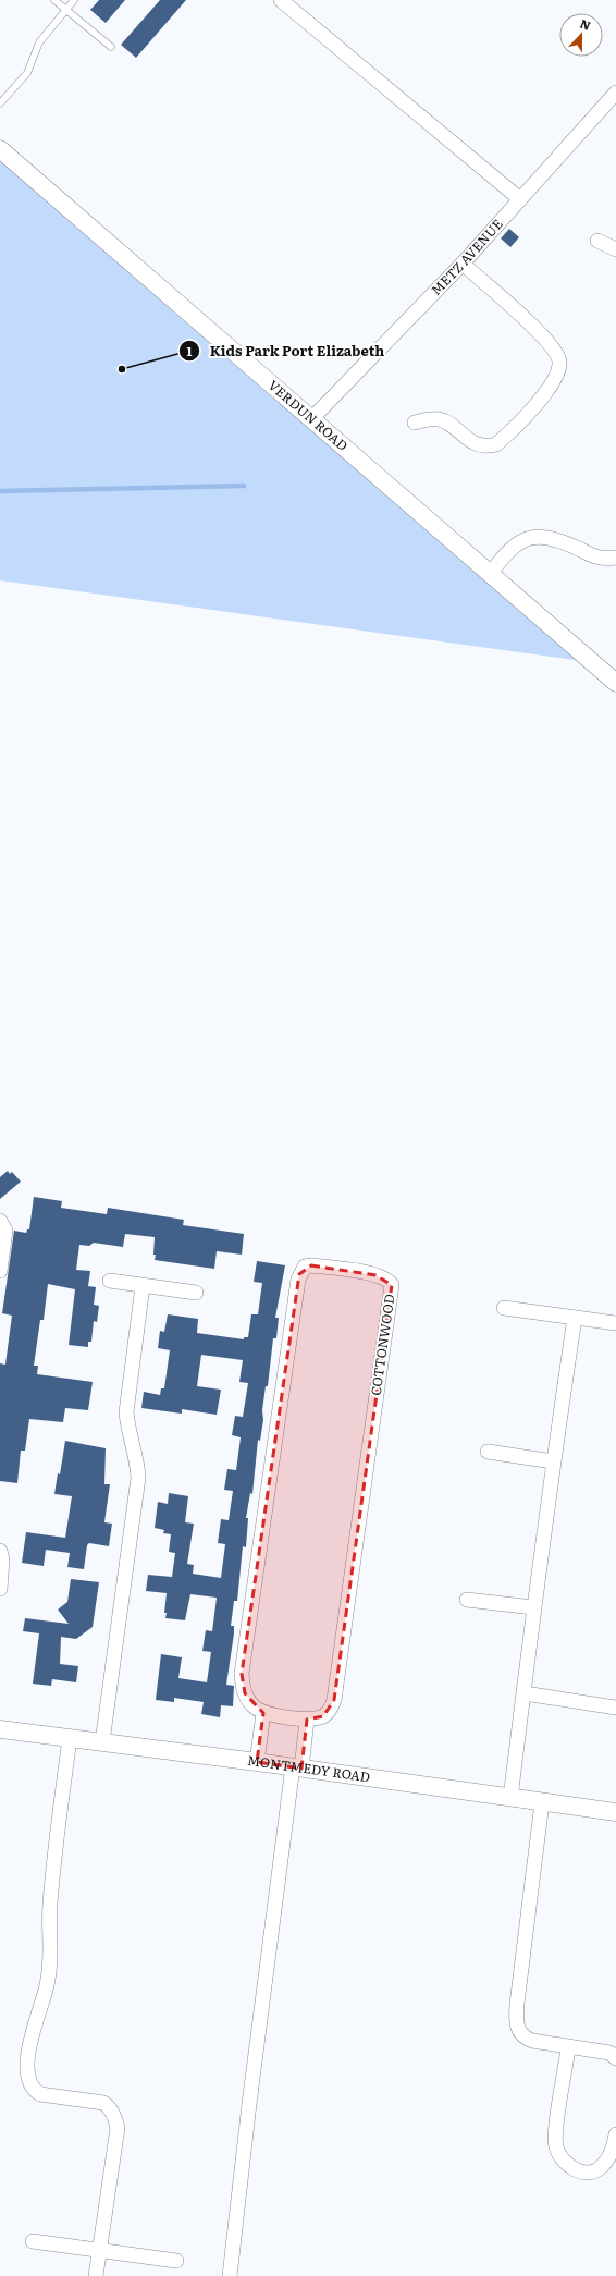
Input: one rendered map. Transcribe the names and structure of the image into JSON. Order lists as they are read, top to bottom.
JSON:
{
  "streets": {
    "street": [
      "METZ AVENUE",
      "VERDUN ROAD",
      "COTTONWOOD",
      "MONTMEDY ROAD"
    ]
  },
  "crossings": [
    ["METZ AVENUE", "VERDUN ROAD"]
  ],
  "places": ["Kids Park Port Elizabeth"],
  "north": "top"
}
